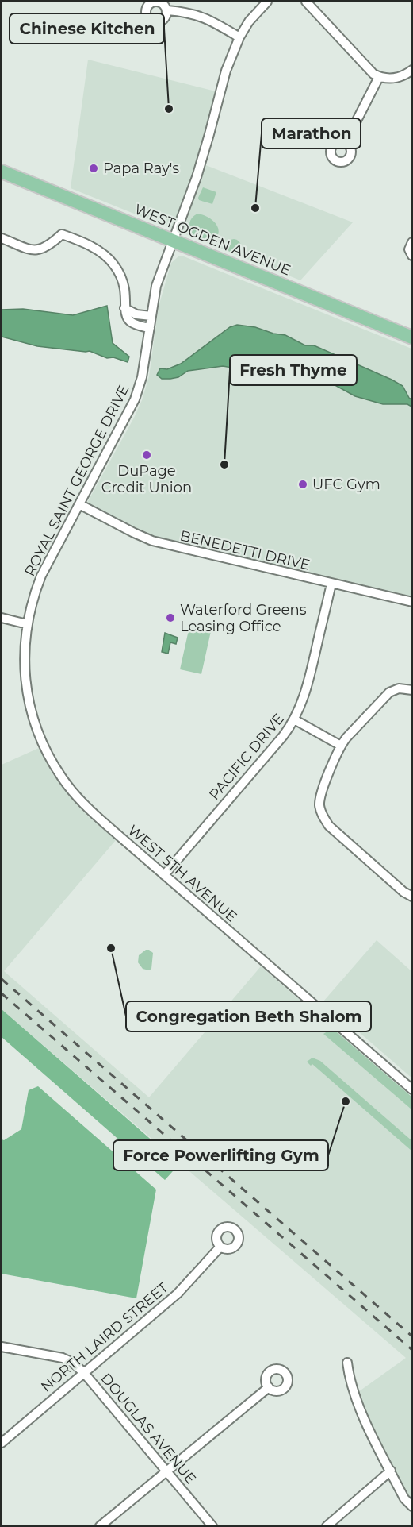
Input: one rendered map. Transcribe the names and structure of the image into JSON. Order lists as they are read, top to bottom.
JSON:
{
  "streets": {
    "main road": ["WEST OGDEN AVENUE"],
    "street": [
      "ROYAL SAINT GEORGE DRIVE",
      "BENEDETTI DRIVE",
      "PACIFIC DRIVE",
      "WEST 5TH AVENUE",
      "NORTH LAIRD STREET",
      "DOUGLAS AVENUE"
    ]
  },
  "crossings": [
    ["WEST OGDEN AVENUE", "ROYAL SAINT GEORGE DRIVE"],
    ["ROYAL SAINT GEORGE DRIVE", "BENEDETTI DRIVE"],
    ["ROYAL SAINT GEORGE DRIVE", "WEST 5TH AVENUE"],
    ["BENEDETTI DRIVE", "PACIFIC DRIVE"],
    ["PACIFIC DRIVE", "WEST 5TH AVENUE"],
    ["NORTH LAIRD STREET", "DOUGLAS AVENUE"]
  ],
  "places": [
    "Chinese Kitchen",
    "Papa Ray's",
    "Marathon",
    "DuPage Credit Union",
    "Fresh Thyme",
    "UFC Gym",
    "Waterford Greens Leasing Office",
    "Congregation Beth Shalom",
    "Force Powerlifting Gym"
  ]
}
